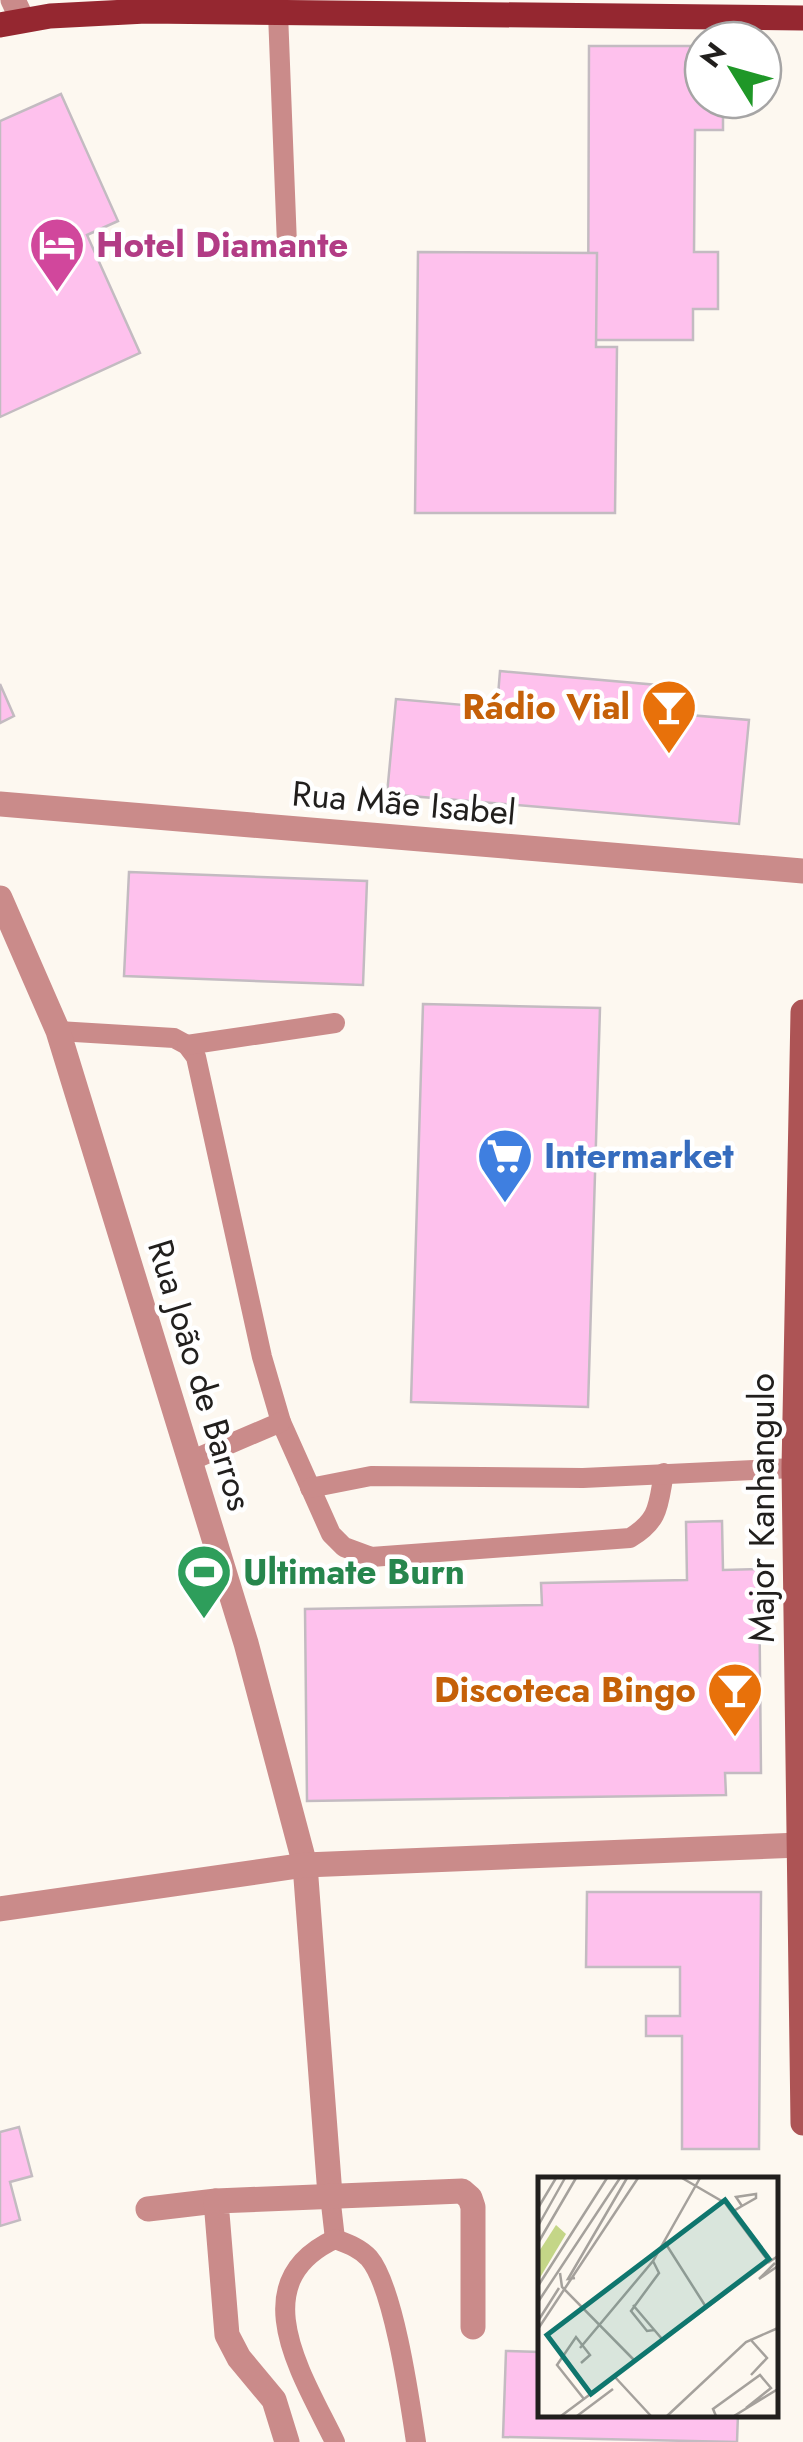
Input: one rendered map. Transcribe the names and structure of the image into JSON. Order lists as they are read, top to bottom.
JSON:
{
  "streets": {
    "street": ["Rua Mãe Isabel", "Rua João de Barros", "Major Kanhangulo"]
  },
  "places": {
    "hotel": ["Hotel Diamante"],
    "bar": ["Rádio Vial", "Discoteca Bingo"],
    "supermarket": ["Intermarket"],
    "sports": ["Ultimate Burn"]
  },
  "north": "top left"
}
